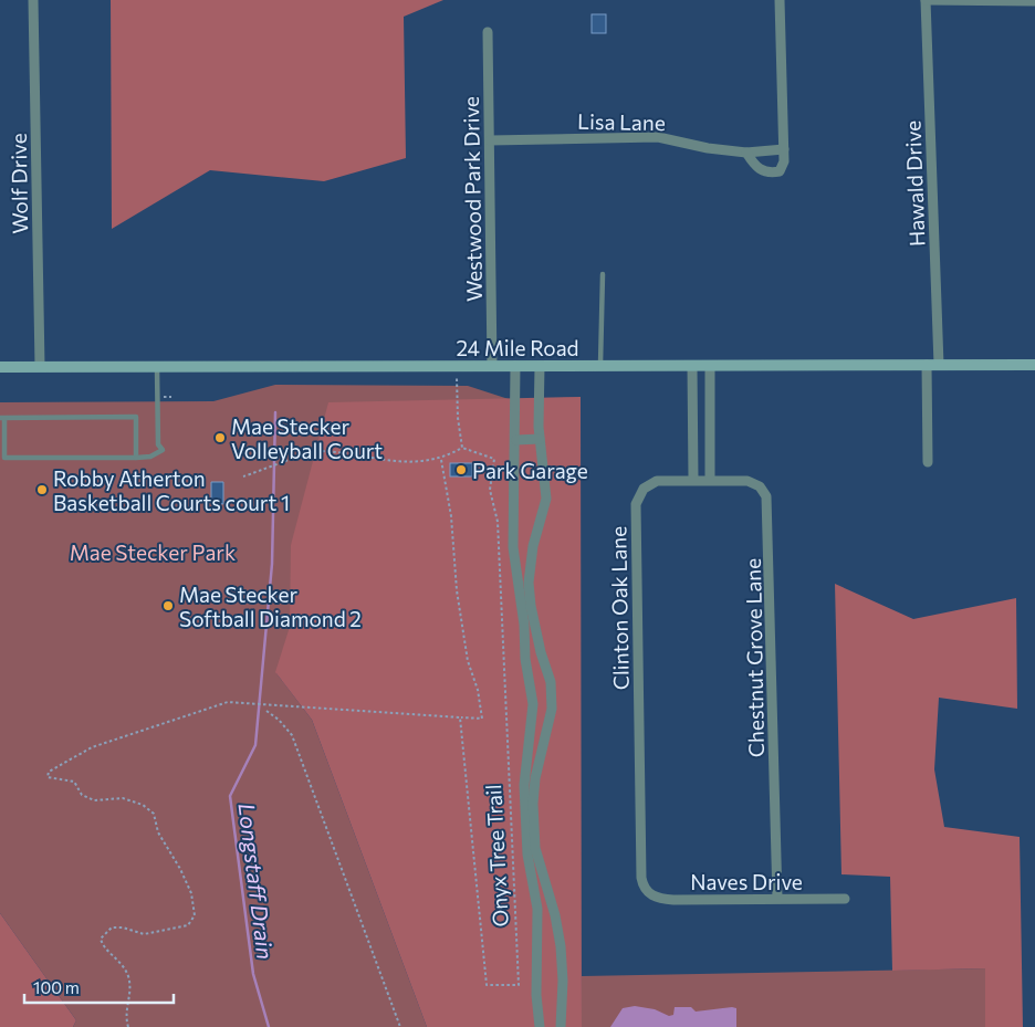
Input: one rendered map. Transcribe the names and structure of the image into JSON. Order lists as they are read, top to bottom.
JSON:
{
  "streets": {
    "street": [
      "Lisa Lane",
      "Wolf Drive",
      "Hawald Drive",
      "Westwood Park Drive",
      "24 Mile Road",
      "Clinton Oak Lane",
      "Chestnut Grove Lane",
      "Naves Drive"
    ],
    "path": ["Onyx Tree Trail"]
  },
  "crossings": [
    ["Lisa Lane", "Westwood Park Drive"],
    ["Wolf Drive", "24 Mile Road"],
    ["Hawald Drive", "24 Mile Road"],
    ["Westwood Park Drive", "24 Mile Road"],
    ["Clinton Oak Lane", "Chestnut Grove Lane"],
    ["Clinton Oak Lane", "Naves Drive"],
    ["Chestnut Grove Lane", "Naves Drive"]
  ],
  "water": ["Longstaff Drain"],
  "parks": ["Mae Stecker Park"],
  "places": [
    "Mae Stecker Volleyball Court",
    "Park Garage",
    "Robby Atherton Basketball Courts court 1",
    "Mae Stecker Softball Diamond 2"
  ],
  "scale_bar": "100 m"
}
